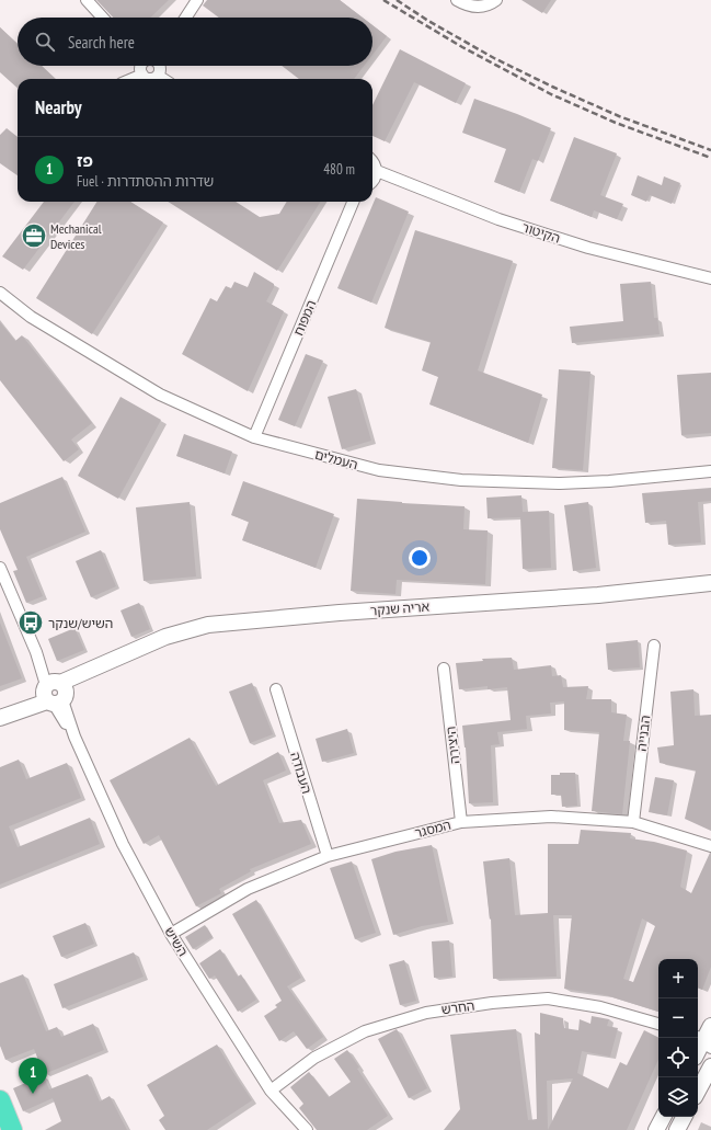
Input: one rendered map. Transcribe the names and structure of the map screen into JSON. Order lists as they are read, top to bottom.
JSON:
{
  "streets": {
    "street": [
      "הקיטור",
      "המפוח",
      "העמלים",
      "אריה שנקר",
      "הבנייה",
      "היצירה",
      "העבודה",
      "המסגר",
      "השיש",
      "החרש"
    ]
  },
  "crossings": [
    ["המפוח", "העמלים"],
    ["אריה שנקר", "השיש"],
    ["הבנייה", "המסגר"],
    ["היצירה", "המסגר"],
    ["העבודה", "המסגר"],
    ["המסגר", "השיש"],
    ["השיש", "החרש"]
  ],
  "places": {
    "office": ["Mechanical Devices"],
    "bus stop": ["השיש/שנקר"]
  },
  "page": {
    "search": "Search here",
    "heading": "Nearby",
    "list": [
      {
        "mark": "1",
        "name": "פז",
        "note": "Fuel · שדרות ההסתדרות",
        "value": "480 m"
      }
    ],
    "map_buttons": ["+", "−"],
    "pins": "1"
  }
}
